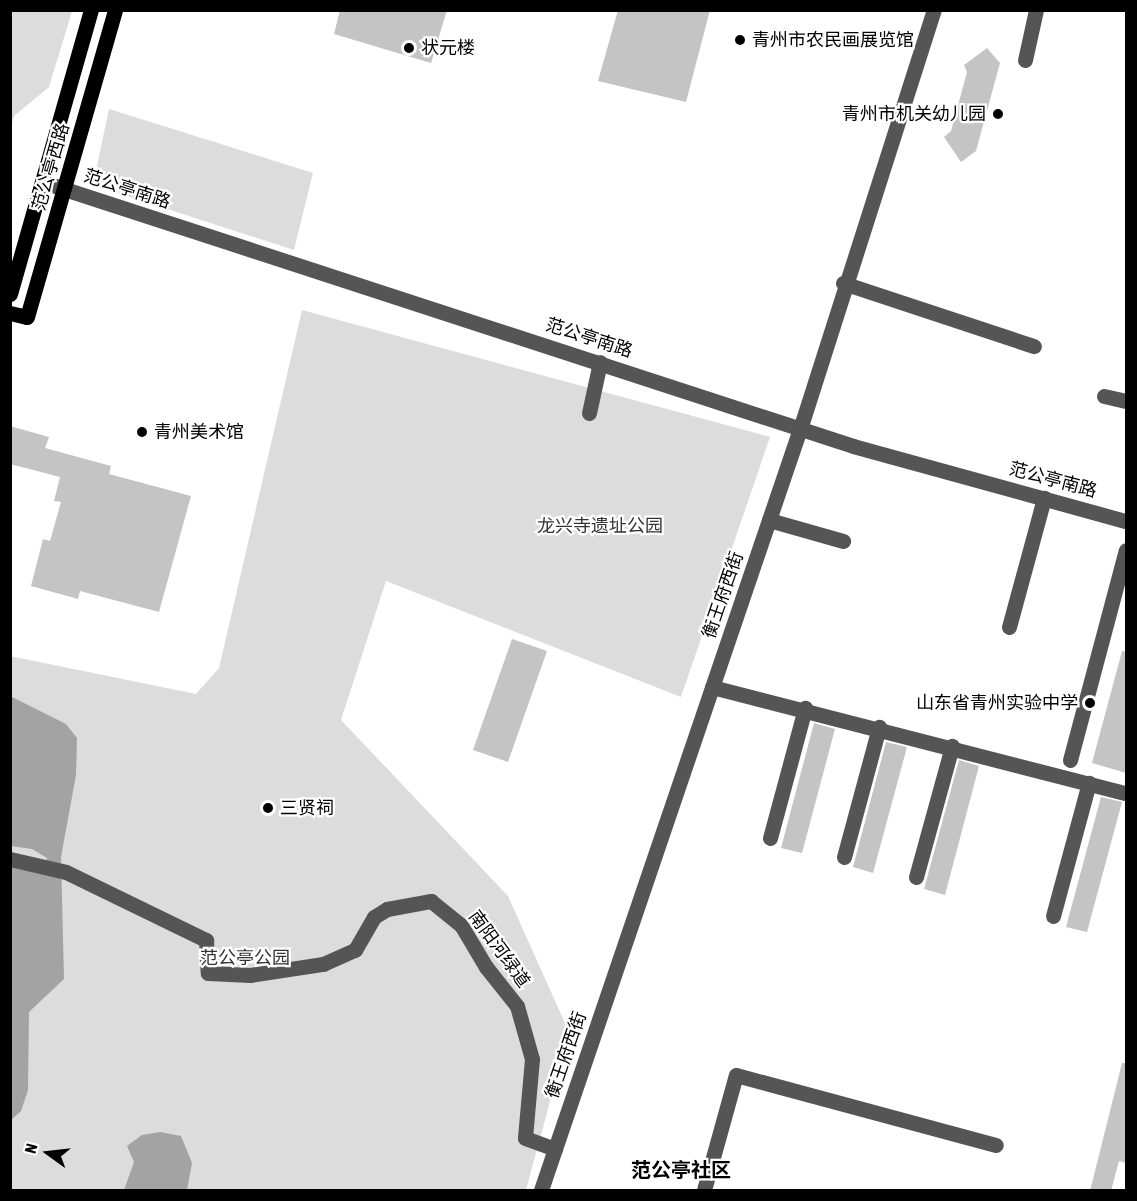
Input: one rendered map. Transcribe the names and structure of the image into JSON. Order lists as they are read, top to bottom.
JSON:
{
  "streets": {
    "main road": ["范公亭西路"],
    "street": ["范公亭南路", "衡王府西街", "南阳河绿道"]
  },
  "crossings": [
    ["范公亭西路", "范公亭南路"],
    ["范公亭南路", "衡王府西街"],
    ["衡王府西街", "南阳河绿道"]
  ],
  "districts": ["范公亭社区"],
  "parks": ["龙兴寺遗址公园", "范公亭公园"],
  "places": [
    "青州市农民画展览馆",
    "状元楼",
    "青州市机关幼儿园",
    "青州美术馆",
    "山东省青州实验中学",
    "三贤祠"
  ],
  "north": "left"
}
